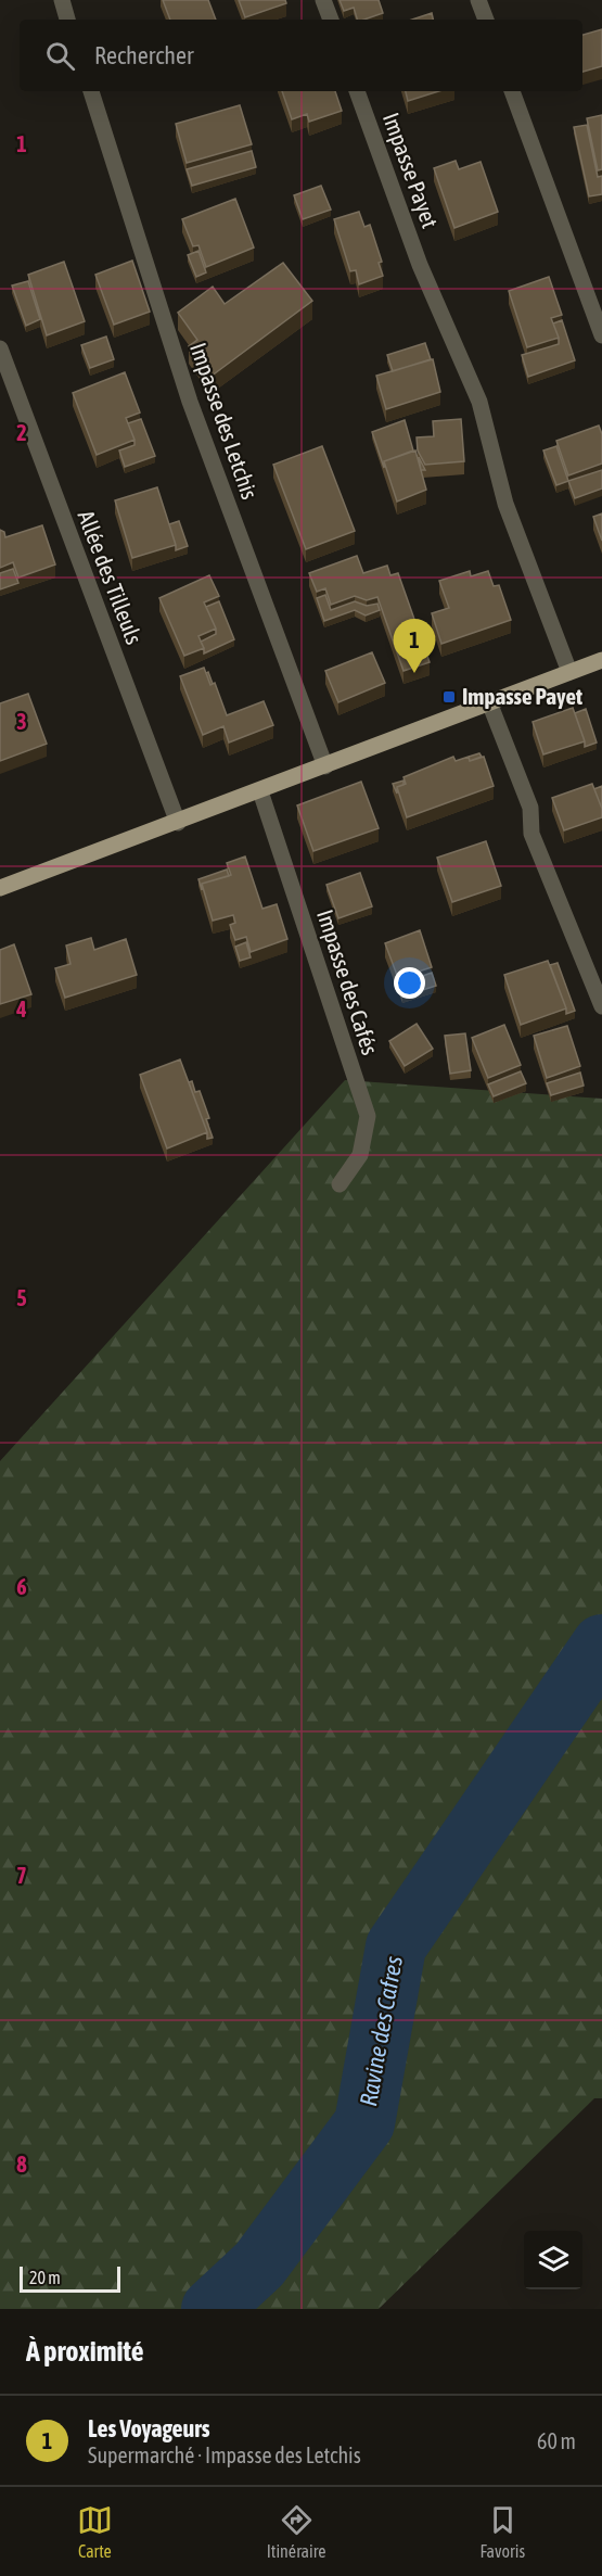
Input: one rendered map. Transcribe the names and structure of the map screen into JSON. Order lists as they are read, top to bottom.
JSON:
{
  "streets": {
    "street": [
      "Impasse Payet",
      "Impasse des Letchis",
      "Allée des Tilleuls",
      "Impasse des Cafés"
    ]
  },
  "water": ["Ravine des Cafres"],
  "places": {
    "transit": ["Impasse Payet"]
  },
  "scale_bar": "20 m",
  "page": {
    "search": "Rechercher",
    "pins": "1",
    "scale": "20 m",
    "heading": "À proximité",
    "list": [
      {
        "mark": "1",
        "name": "Les Voyageurs",
        "note": "Supermarché · Impasse des Letchis",
        "value": "60 m"
      }
    ],
    "nav": ["Carte", "Itinéraire", "Favoris"]
  },
  "grid": {
    "rows": [
      "1",
      "2",
      "3",
      "4",
      "5",
      "6",
      "7",
      "8"
    ]
  }
}
